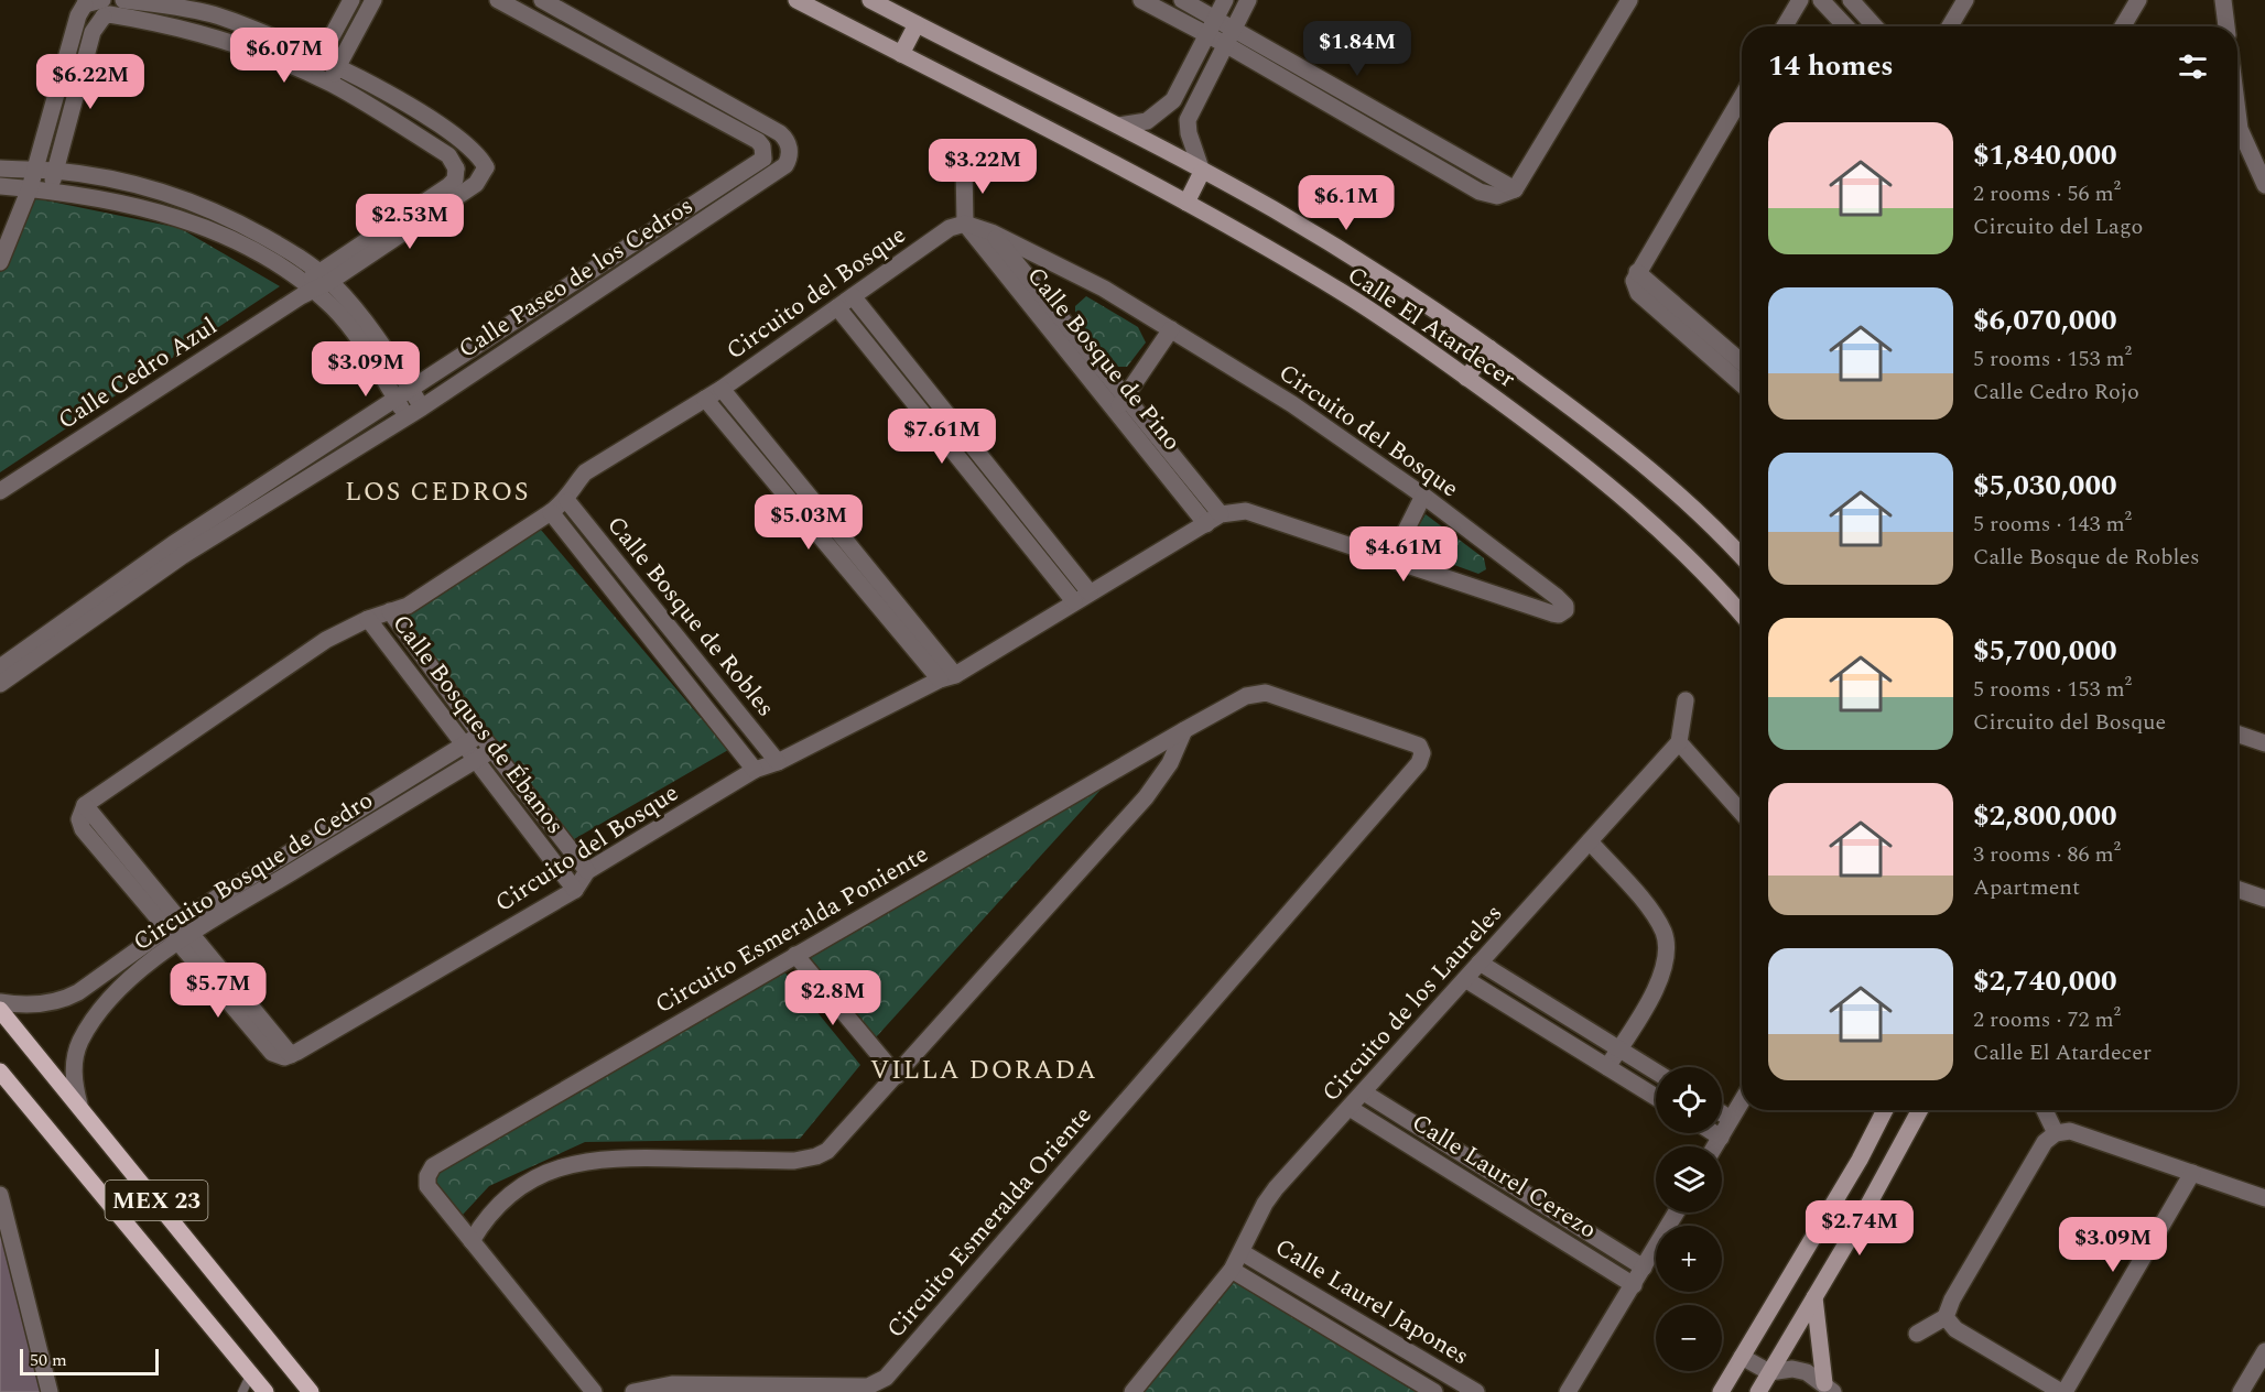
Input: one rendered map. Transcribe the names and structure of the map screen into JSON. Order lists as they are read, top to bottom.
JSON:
{
  "streets": {
    "main road": ["MEX 23"],
    "street": [
      "Calle Paseo de los Cedros",
      "Circuito del Bosque",
      "Calle El Atardecer",
      "Calle Bosque de Pino",
      "Calle Cedro Azul",
      "Calle Bosque de Robles",
      "Calle Bosques de Ébanos",
      "Circuito Bosque de Cedro",
      "Circuito Esmeralda Poniente",
      "Circuito de los Laureles",
      "Calle Laurel Cerezo",
      "Circuito Esmeralda Oriente",
      "Calle Laurel Japones"
    ]
  },
  "crossings": [
    ["Circuito del Bosque", "Calle Bosque de Pino"],
    ["Circuito del Bosque", "Calle Bosque de Robles"],
    ["Circuito del Bosque", "Calle Bosques de Ébanos"],
    ["Circuito del Bosque", "Circuito Bosque de Cedro"],
    ["Calle Bosques de Ébanos", "Circuito Bosque de Cedro"],
    ["Circuito Bosque de Cedro", "MEX 23"],
    ["Circuito Esmeralda Poniente", "Circuito Esmeralda Oriente"],
    ["Circuito de los Laureles", "Calle Laurel Cerezo"],
    ["Circuito de los Laureles", "Calle Laurel Japones"]
  ],
  "districts": ["LOS CEDROS", "VILLA DORADA"],
  "scale_bar": "50 m",
  "page": {
    "price": [
      "$1.84M",
      "$6.07M",
      "$6.22M",
      "$3.22M",
      "$6.1M",
      "$2.53M",
      "$3.09M",
      "$7.61M",
      "$5.03M",
      "$4.61M",
      "$5.7M",
      "$2.8M",
      "$2.74M",
      "$3.09M"
    ],
    "heading": "14 homes",
    "list": [
      {
        "name": "$1,840,000",
        "note": "2 rooms · 56 m² · Circuito del Lago"
      },
      {
        "name": "$6,070,000",
        "note": "5 rooms · 153 m² · Calle Cedro Rojo"
      },
      {
        "name": "$5,030,000",
        "note": "5 rooms · 143 m² · Calle Bosque de Robles"
      },
      {
        "name": "$5,700,000",
        "note": "5 rooms · 153 m² · Circuito del Bosque"
      },
      {
        "name": "$2,800,000",
        "note": "3 rooms · 86 m² · Apartment"
      },
      {
        "name": "$2,740,000",
        "note": "2 rooms · 72 m² · Calle El Atardecer"
      }
    ],
    "map_buttons": ["+", "−"],
    "scale": "50 m"
  }
}
